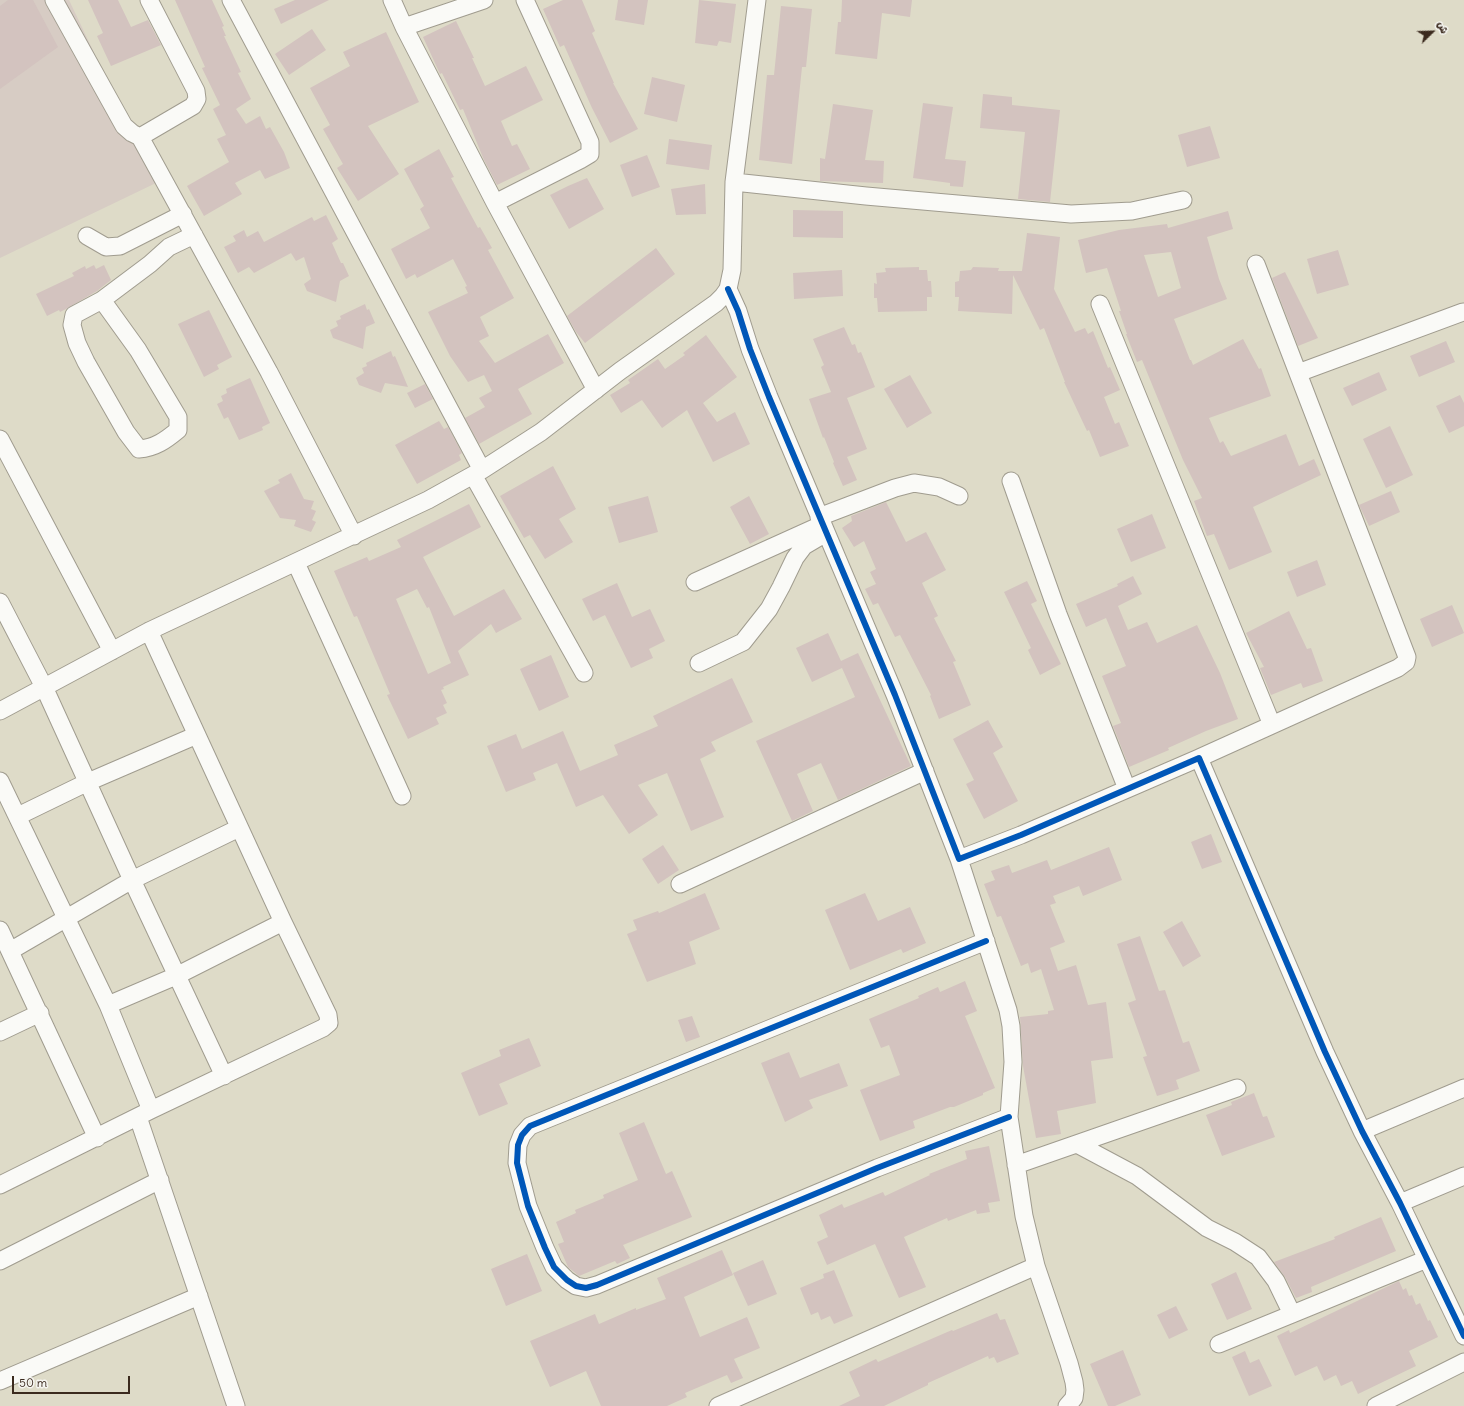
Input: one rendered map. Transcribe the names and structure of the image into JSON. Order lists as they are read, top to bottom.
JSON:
{
  "scale_bar": "50 m",
  "north": "top right"
}
